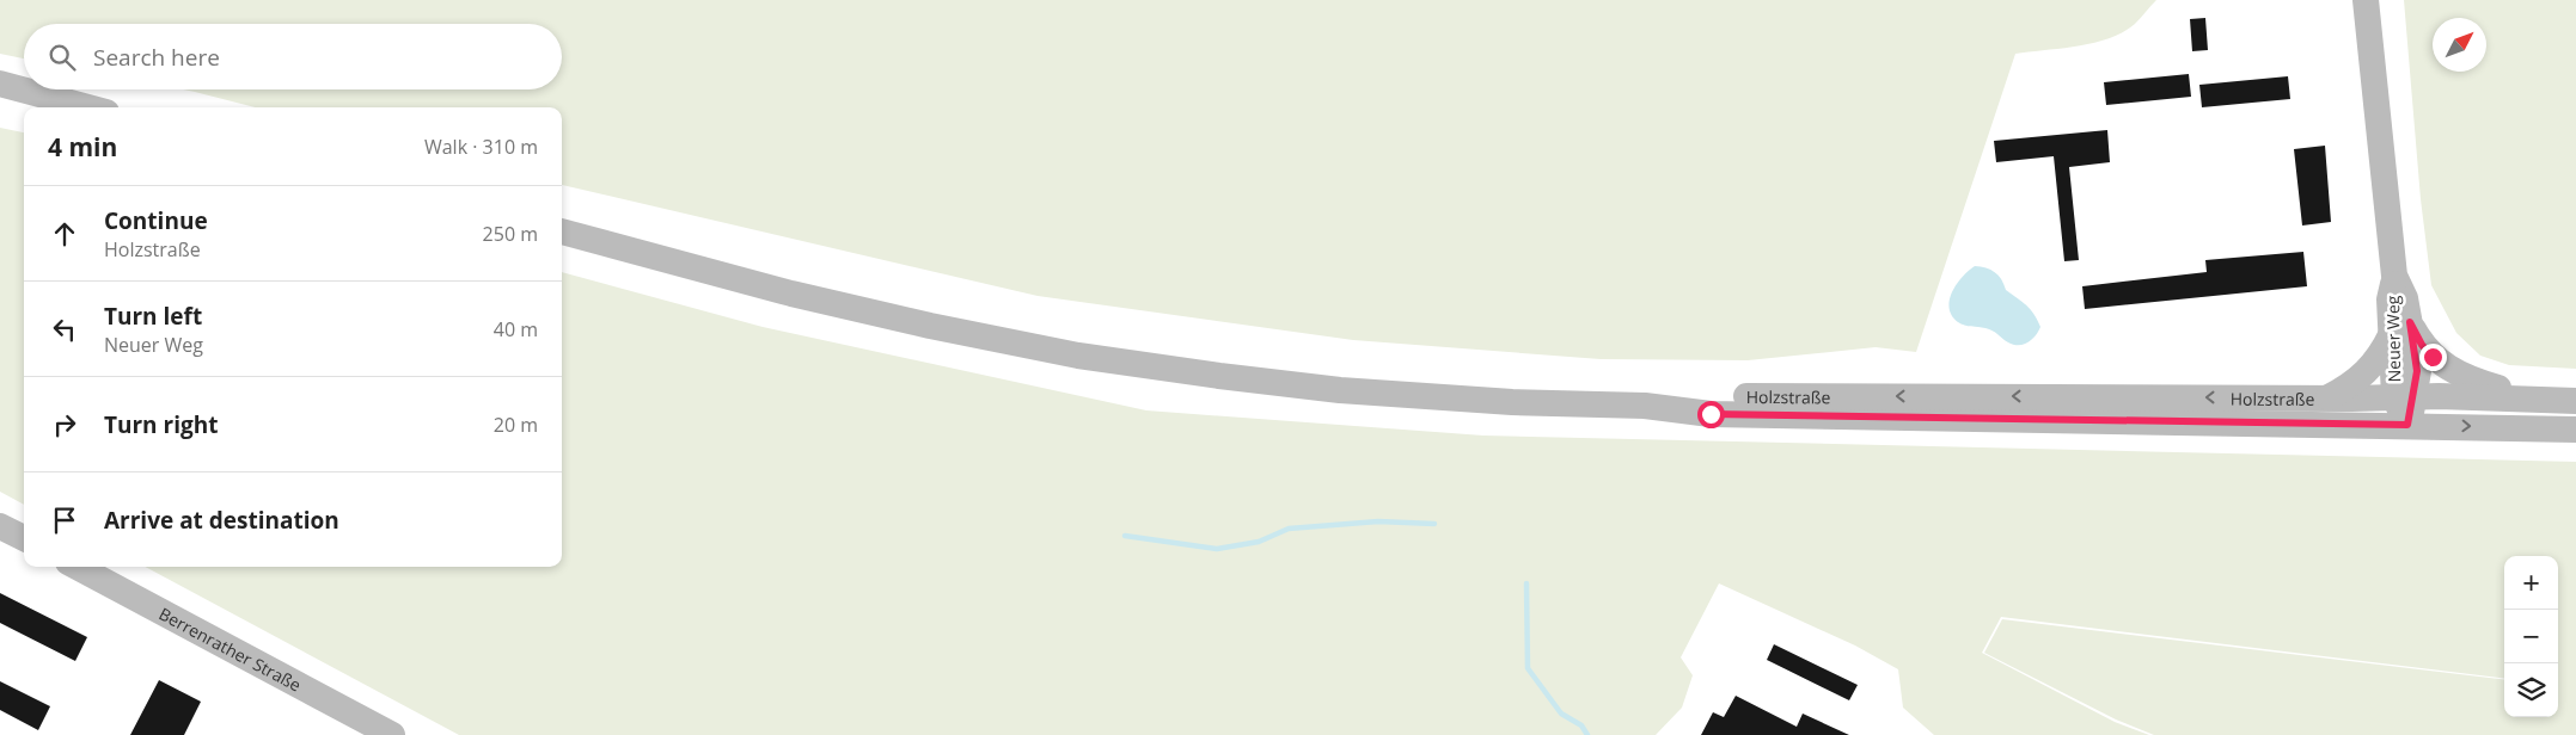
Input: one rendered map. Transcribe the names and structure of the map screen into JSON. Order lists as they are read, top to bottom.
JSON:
{
  "streets": {
    "main road": ["Neuer Weg", "Holzstraße", "Berrenrather Straße"]
  },
  "crossings": [
    ["Neuer Weg", "Holzstraße"]
  ],
  "north": "top right",
  "page": {
    "search": "Search here",
    "heading": ["4 min", "Walk · 310 m"],
    "list": [
      ["Continue", "Holzstraße", "250 m"],
      ["Turn left", "Neuer Weg", "40 m"],
      ["Turn right", "20 m"],
      "Arrive at destination"
    ],
    "map_buttons": ["+", "−"]
  }
}
